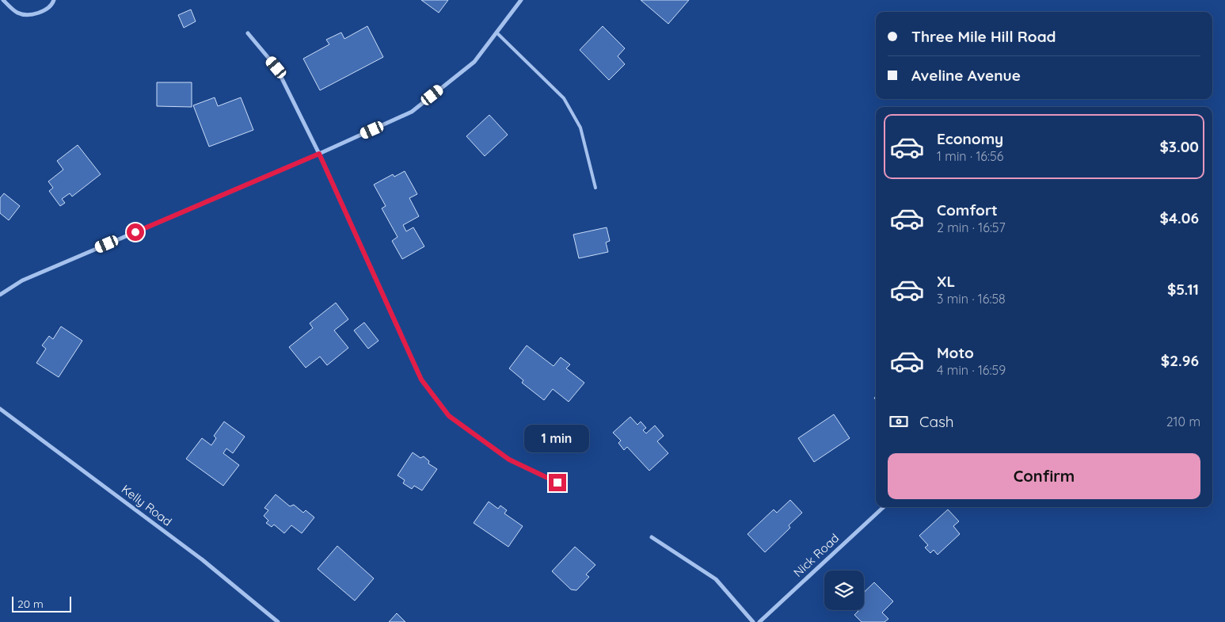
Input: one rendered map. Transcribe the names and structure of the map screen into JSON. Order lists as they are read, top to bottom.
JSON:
{
  "streets": {
    "street": ["Kelly Road", "Nick Road"]
  },
  "scale_bar": "20 m",
  "page": {
    "banner": ["Three Mile Hill Road", "Aveline Avenue"],
    "list": [
      {
        "name": "Economy",
        "note": "1 min · 16:56",
        "value": "$3.00"
      },
      {
        "name": "Comfort",
        "note": "2 min · 16:57",
        "value": "$4.06"
      },
      {
        "name": "XL",
        "note": "3 min · 16:58",
        "value": "$5.11"
      },
      {
        "name": "Moto",
        "note": "4 min · 16:59",
        "value": "$2.96"
      }
    ],
    "pay": ["Cash", "210 m"],
    "bubble": "1 min",
    "buttons": "Confirm",
    "scale": "20 m"
  }
}
